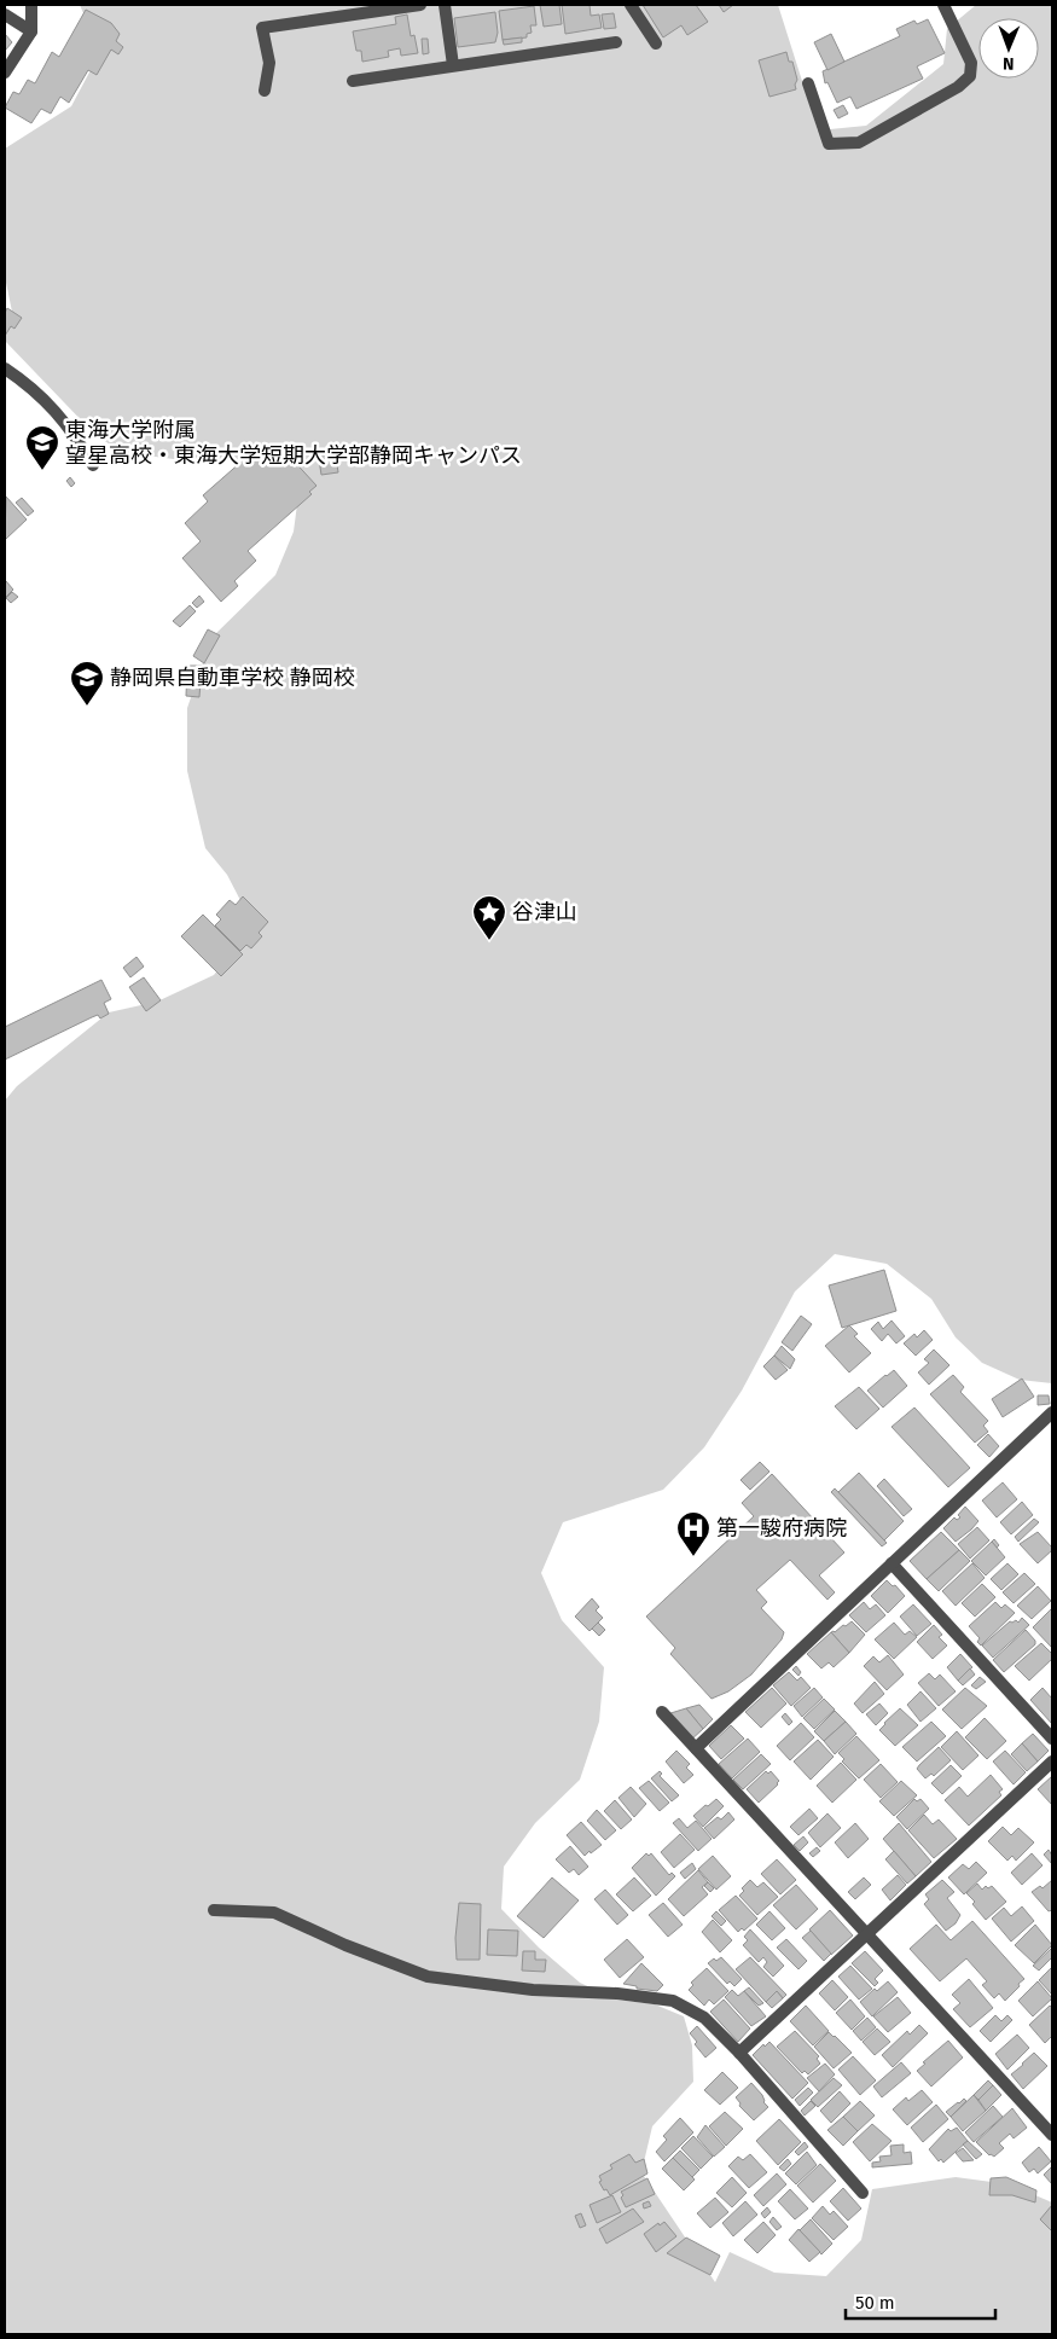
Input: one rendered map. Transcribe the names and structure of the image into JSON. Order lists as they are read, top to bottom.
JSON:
{
  "places": {
    "school or university": ["東海大学附属 望星高校・東海大学短期大学部静岡キャンパス", "静岡県自動車学校 静岡校"],
    "place": ["谷津山"],
    "hospital": ["第一駿府病院"]
  },
  "scale_bar": "50 m",
  "north": "bottom"
}
